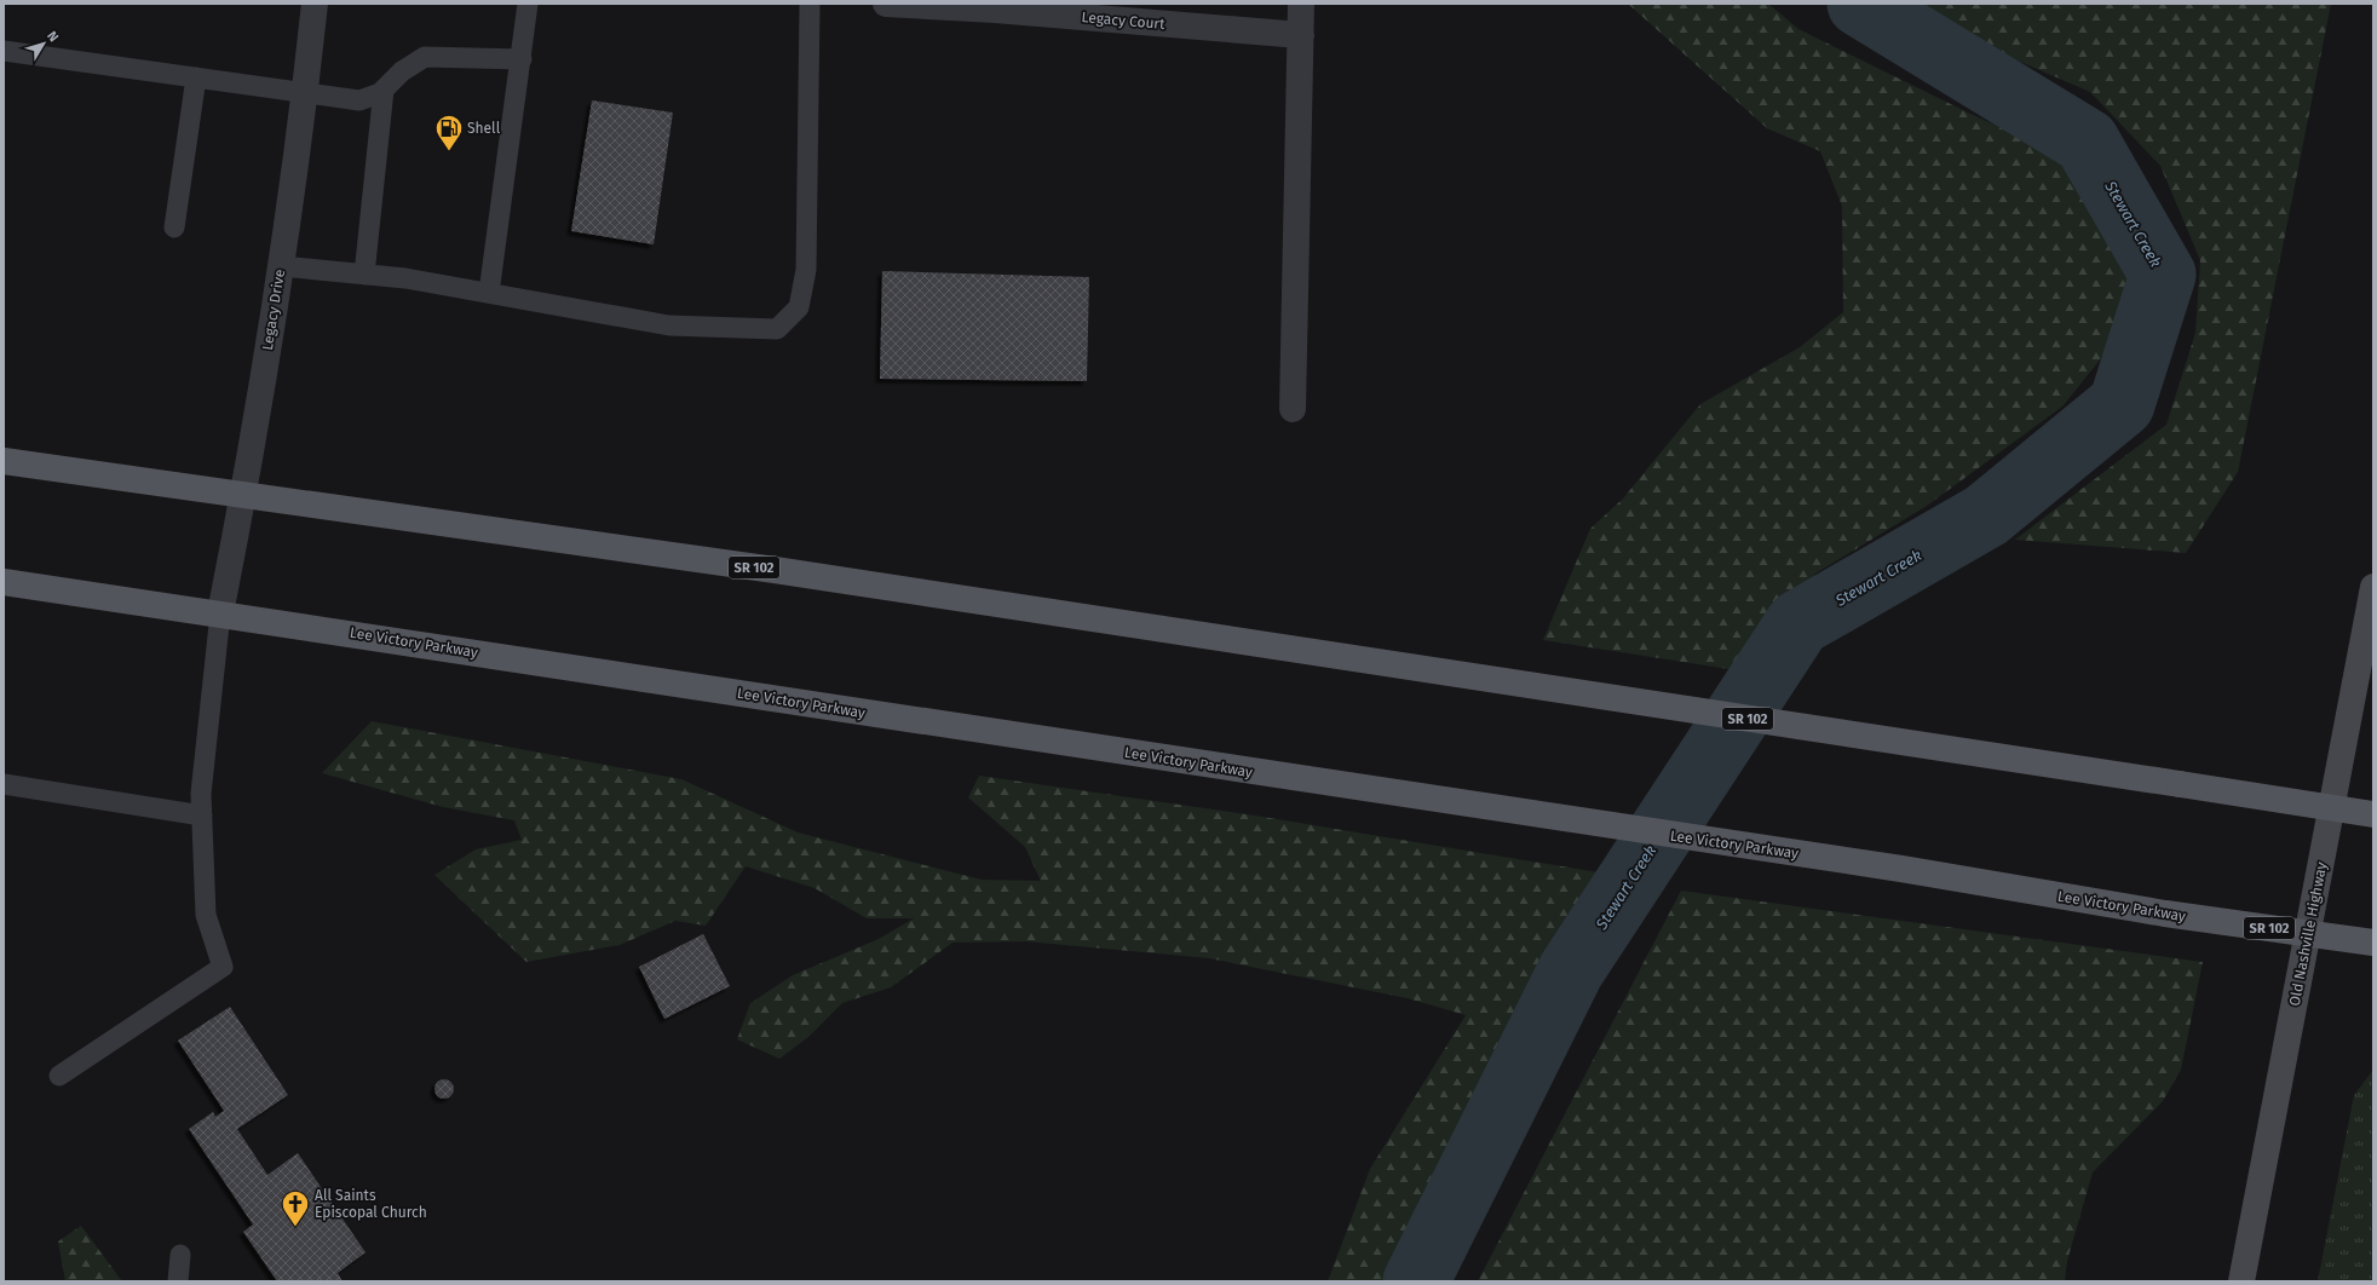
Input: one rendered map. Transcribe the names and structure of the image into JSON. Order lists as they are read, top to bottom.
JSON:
{
  "streets": {
    "main road": ["SR 102", "Lee Victory Parkway", "Old Nashville Highway"],
    "street": ["Legacy Court", "Legacy Drive"]
  },
  "crossings": [
    ["Legacy Drive", "SR 102"],
    ["Legacy Drive", "Lee Victory Parkway"]
  ],
  "water": ["Stewart Creek"],
  "places": {
    "fuel station": ["Shell"],
    "church": ["All Saints Episcopal Church"]
  },
  "north": "top right"
}
